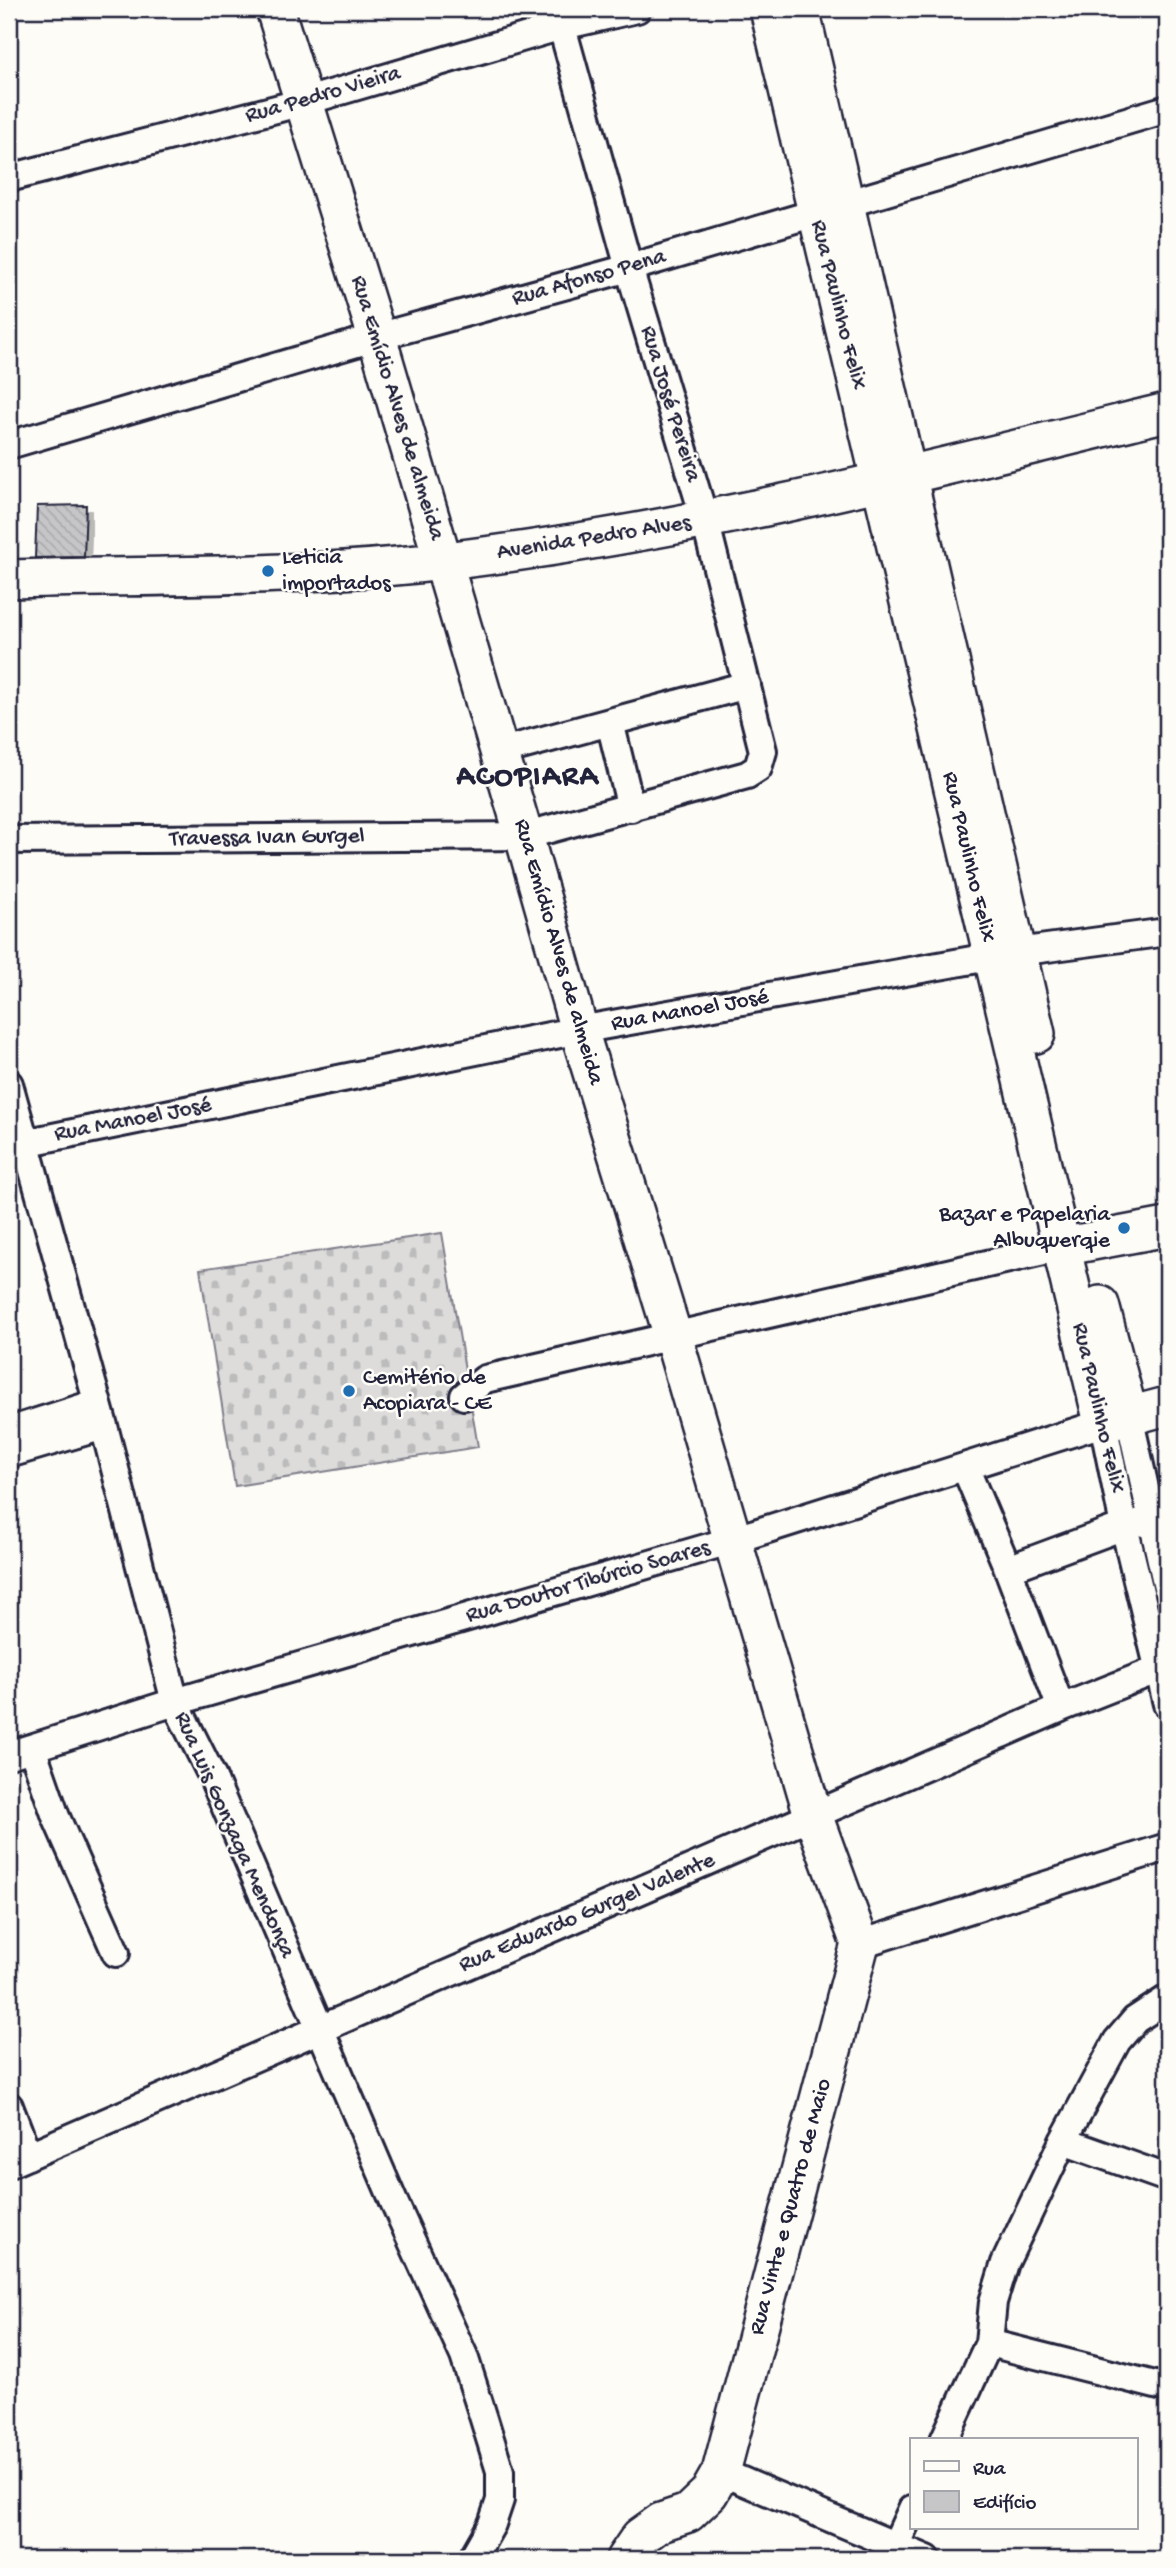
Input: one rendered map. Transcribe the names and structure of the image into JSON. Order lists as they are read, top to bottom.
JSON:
{
  "streets": {
    "main road": [
      "Rua Paulinho Felix",
      "Rua Emídio Alves de almeida",
      "Avenida Pedro Alves",
      "Rua Doutor Tibúrcio Soares",
      "Rua Vinte e Quatro de Maio"
    ],
    "street": [
      "Rua Pedro Vieira",
      "Rua Afonso Pena",
      "Rua José Pereira",
      "Travessa Ivan Gurgel",
      "Rua Manoel José",
      "Rua Luis Gonzaga Mendonça",
      "Rua Eduardo Gurgel Valente"
    ]
  },
  "crossings": [
    ["Rua Pedro Vieira", "Rua José Pereira"],
    ["Rua Pedro Vieira", "Rua Emídio Alves de almeida"],
    ["Rua Afonso Pena", "Rua Paulinho Felix"],
    ["Rua Afonso Pena", "Rua José Pereira"],
    ["Rua Afonso Pena", "Rua Emídio Alves de almeida"],
    ["Rua Paulinho Felix", "Avenida Pedro Alves"],
    ["Rua Paulinho Felix", "Rua Manoel José"],
    ["Rua Paulinho Felix", "Rua Doutor Tibúrcio Soares"],
    ["Rua Paulinho Felix", "Rua Eduardo Gurgel Valente"],
    ["Rua José Pereira", "Rua Emídio Alves de almeida"],
    ["Rua José Pereira", "Avenida Pedro Alves"],
    ["Rua José Pereira", "Travessa Ivan Gurgel"],
    ["Rua Emídio Alves de almeida", "Avenida Pedro Alves"],
    ["Rua Emídio Alves de almeida", "Travessa Ivan Gurgel"],
    ["Rua Emídio Alves de almeida", "Rua Manoel José"],
    ["Rua Emídio Alves de almeida", "Rua Doutor Tibúrcio Soares"],
    ["Rua Emídio Alves de almeida", "Rua Eduardo Gurgel Valente"],
    ["Rua Manoel José", "Rua Luis Gonzaga Mendonça"],
    ["Rua Doutor Tibúrcio Soares", "Rua Luis Gonzaga Mendonça"],
    ["Rua Luis Gonzaga Mendonça", "Rua Eduardo Gurgel Valente"]
  ],
  "districts": ["ACOPIARA"],
  "places": ["Leticia importados", "Bazar e Papelaria Albuquerqie", "Cemitério de Acopiara - CE"],
  "legend": ["Rua", "Edifício"]
}
